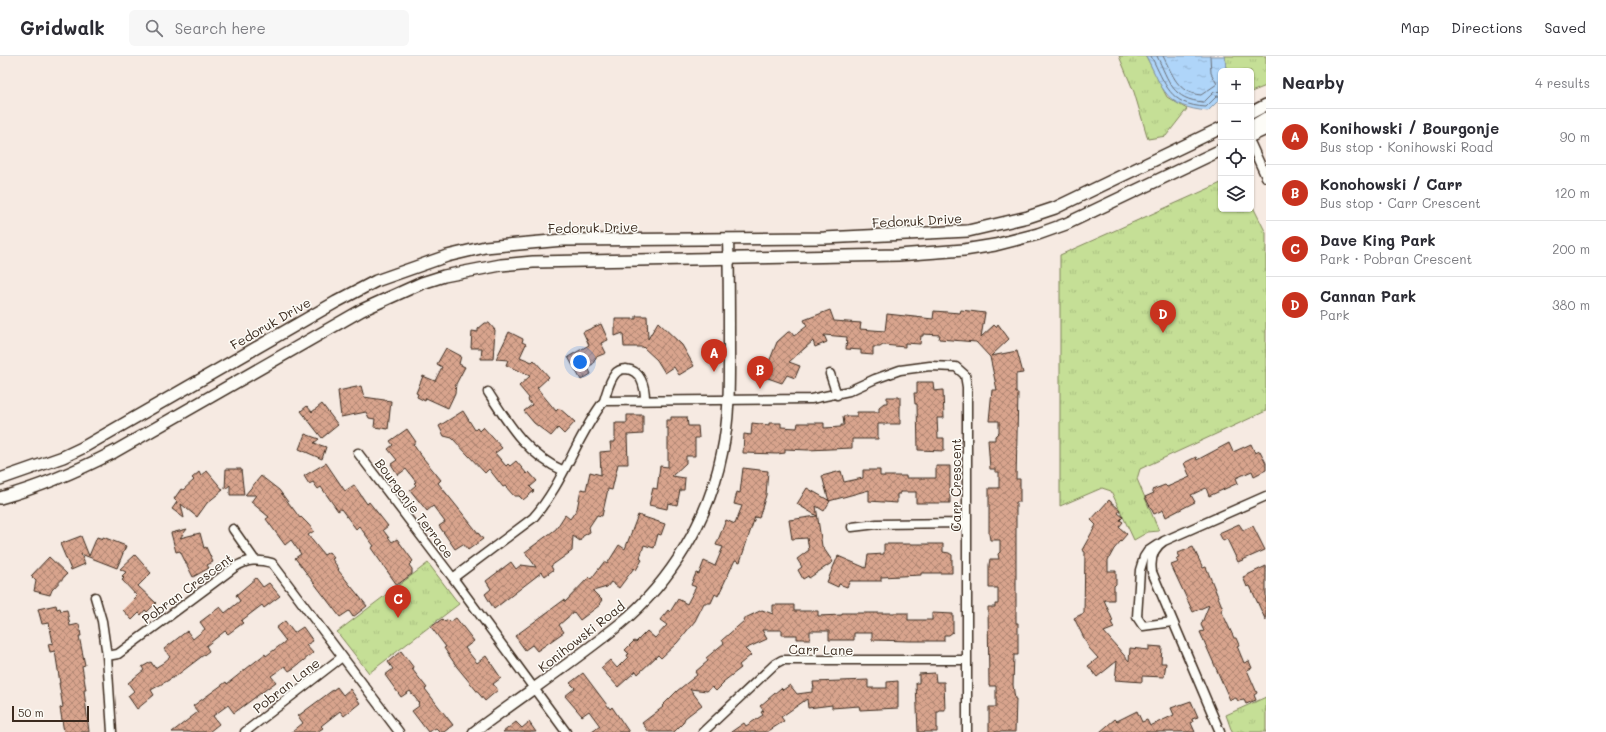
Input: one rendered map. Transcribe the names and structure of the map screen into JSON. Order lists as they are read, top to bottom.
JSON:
{
  "streets": {
    "main road": ["Fedoruk Drive"],
    "street": [
      "Carr Crescent",
      "Bourgonje Terrace",
      "Pobran Crescent",
      "Konihowski Road",
      "Carr Lane",
      "Pobran Lane"
    ]
  },
  "crossings": [
    ["Fedoruk Drive", "Konihowski Road"],
    ["Carr Crescent", "Konihowski Road"],
    ["Carr Crescent", "Carr Lane"],
    ["Bourgonje Terrace", "Konihowski Road"],
    ["Pobran Crescent", "Pobran Lane"]
  ],
  "scale_bar": "50 m",
  "page": {
    "header": "Gridwalk",
    "search": "Search here",
    "nav": ["Map", "Directions", "Saved"],
    "heading": ["Nearby", "4 results"],
    "map_buttons": ["+", "−"],
    "list": [
      {
        "mark": "A",
        "name": "Konihowski / Bourgonje",
        "note": "Bus stop · Konihowski Road",
        "value": "90 m"
      },
      {
        "mark": "B",
        "name": "Konohowski / Carr",
        "note": "Bus stop · Carr Crescent",
        "value": "120 m"
      },
      {
        "mark": "C",
        "name": "Dave King Park",
        "note": "Park · Pobran Crescent",
        "value": "200 m"
      },
      {
        "mark": "D",
        "name": "Cannan Park",
        "note": "Park",
        "value": "380 m"
      }
    ],
    "pins": [
      "D",
      "A",
      "B",
      "C"
    ],
    "scale": "50 m"
  }
}
